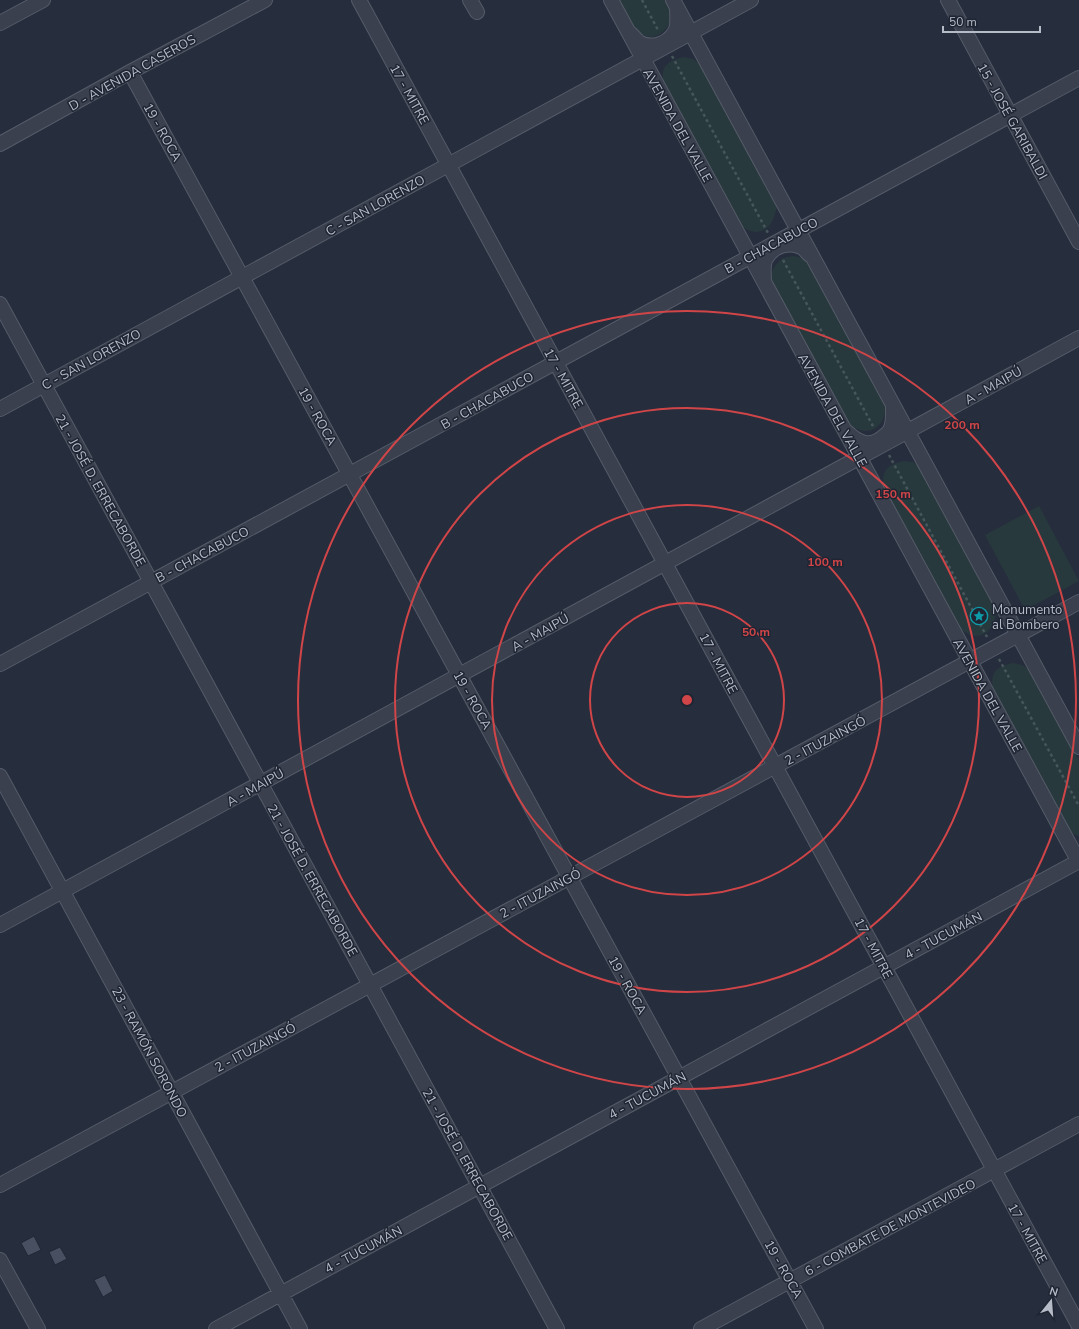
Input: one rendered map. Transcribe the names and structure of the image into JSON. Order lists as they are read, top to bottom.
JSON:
{
  "streets": {
    "street": [
      "D - AVENIDA CASEROS",
      "17 - MITRE",
      "15 - JOSÉ GARIBALDI",
      "AVENIDA DEL VALLE",
      "19 - ROCA",
      "C - SAN LORENZO",
      "B - CHACABUCO",
      "A - MAIPÚ",
      "21 - JOSÉ D. ERRECABORDE",
      "2 - ITUZAINGÓ",
      "4 - TUCUMÁN",
      "23 - RAMÓN SORONDO",
      "6 - COMBATE DE MONTEVIDEO"
    ]
  },
  "crossings": [
    ["D - AVENIDA CASEROS", "19 - ROCA"],
    ["17 - MITRE", "C - SAN LORENZO"],
    ["17 - MITRE", "B - CHACABUCO"],
    ["17 - MITRE", "A - MAIPÚ"],
    ["17 - MITRE", "2 - ITUZAINGÓ"],
    ["17 - MITRE", "4 - TUCUMÁN"],
    ["17 - MITRE", "6 - COMBATE DE MONTEVIDEO"],
    ["15 - JOSÉ GARIBALDI", "B - CHACABUCO"],
    ["AVENIDA DEL VALLE", "C - SAN LORENZO"],
    ["AVENIDA DEL VALLE", "B - CHACABUCO"],
    ["AVENIDA DEL VALLE", "A - MAIPÚ"],
    ["AVENIDA DEL VALLE", "2 - ITUZAINGÓ"],
    ["AVENIDA DEL VALLE", "4 - TUCUMÁN"],
    ["19 - ROCA", "C - SAN LORENZO"],
    ["19 - ROCA", "B - CHACABUCO"],
    ["19 - ROCA", "A - MAIPÚ"],
    ["19 - ROCA", "2 - ITUZAINGÓ"],
    ["19 - ROCA", "4 - TUCUMÁN"],
    ["19 - ROCA", "6 - COMBATE DE MONTEVIDEO"],
    ["C - SAN LORENZO", "21 - JOSÉ D. ERRECABORDE"],
    ["B - CHACABUCO", "21 - JOSÉ D. ERRECABORDE"],
    ["A - MAIPÚ", "21 - JOSÉ D. ERRECABORDE"],
    ["A - MAIPÚ", "23 - RAMÓN SORONDO"],
    ["21 - JOSÉ D. ERRECABORDE", "2 - ITUZAINGÓ"],
    ["21 - JOSÉ D. ERRECABORDE", "4 - TUCUMÁN"],
    ["2 - ITUZAINGÓ", "23 - RAMÓN SORONDO"],
    ["4 - TUCUMÁN", "23 - RAMÓN SORONDO"]
  ],
  "places": {
    "place": ["Monumento al Bombero"]
  },
  "scale_bar": "50 m",
  "north": "top",
  "rings": [
    "200 m",
    "150 m",
    "100 m",
    "50 m"
  ]
}
